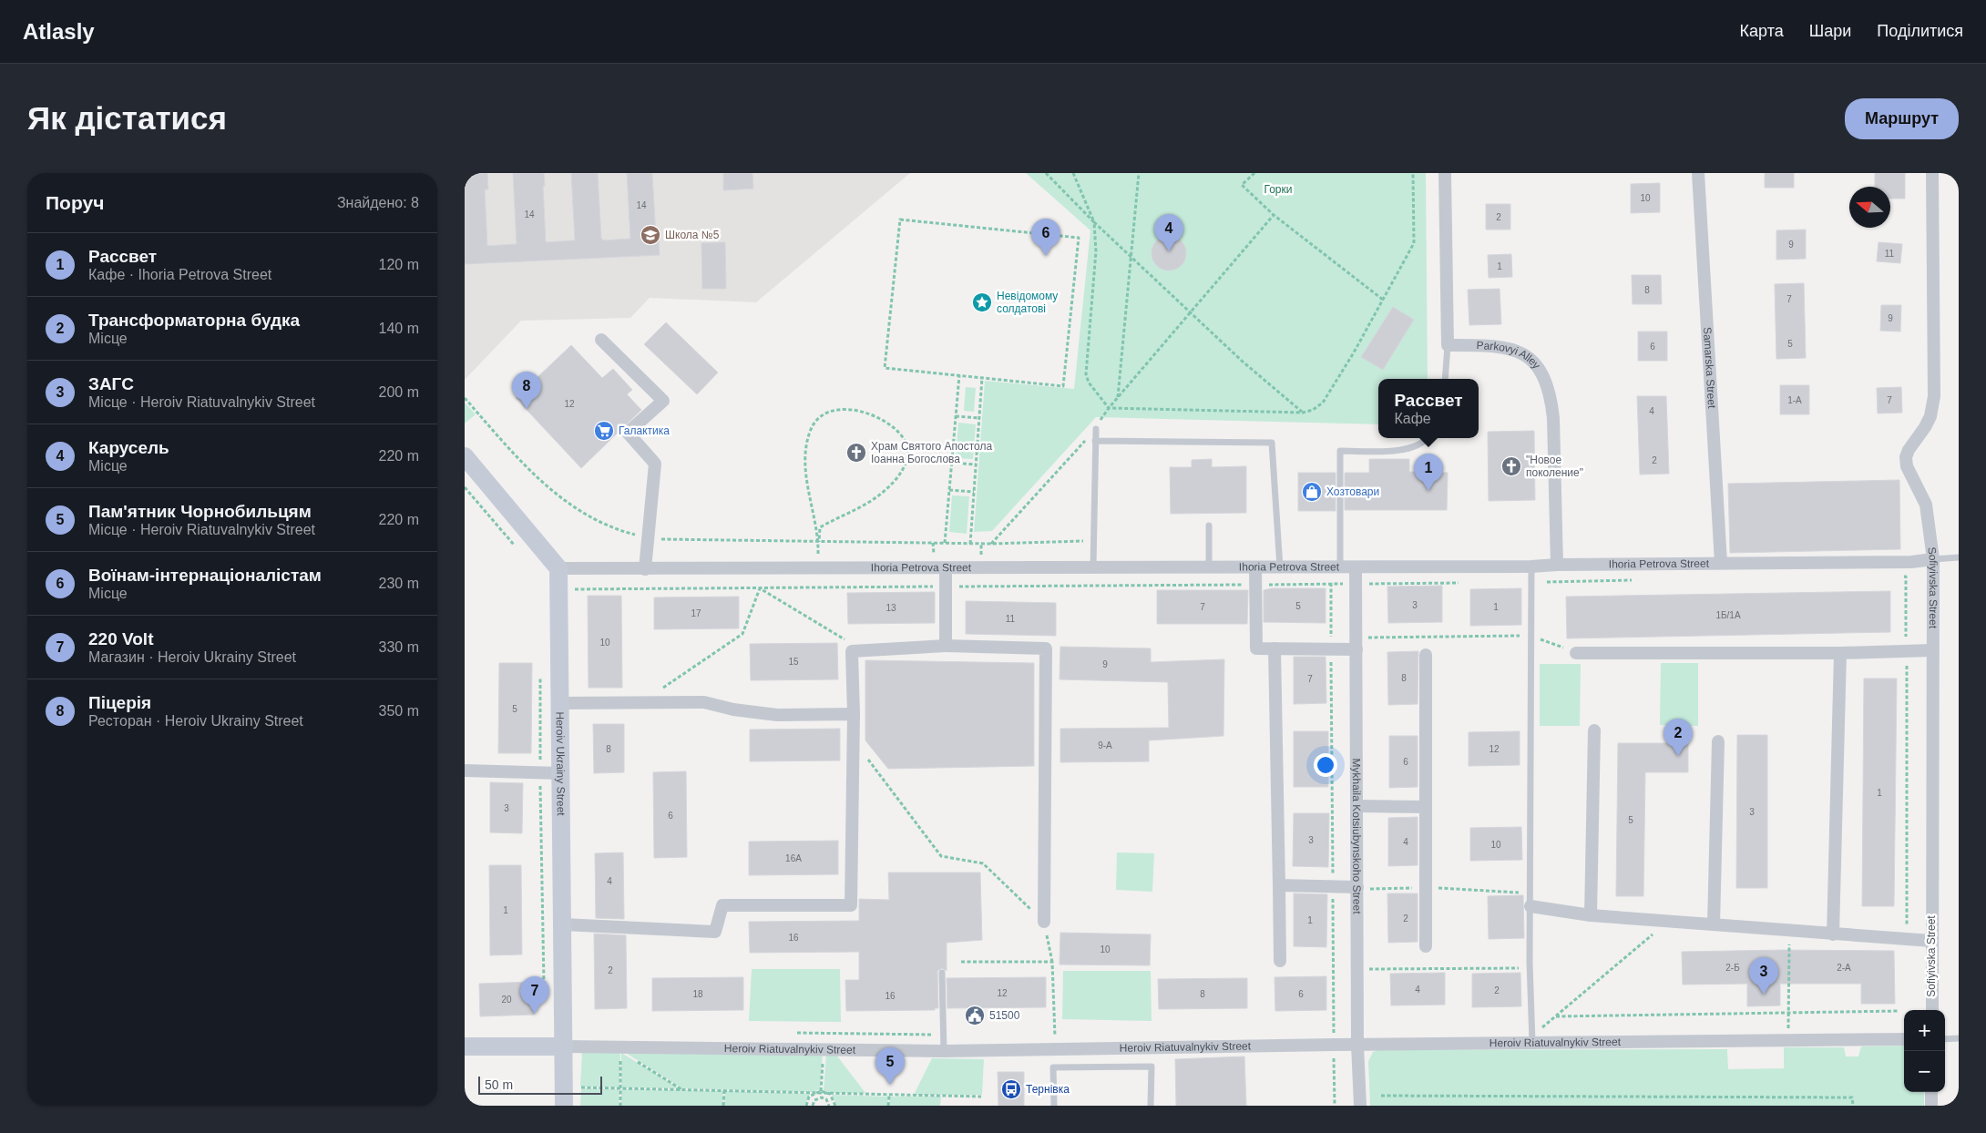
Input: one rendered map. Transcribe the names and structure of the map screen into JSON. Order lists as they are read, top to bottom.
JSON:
{
  "streets": {
    "street": [
      "Parkovyi Alley",
      "Samarska Street",
      "Ihoria Petrova Street",
      "Sofiyivska Street",
      "Heroiv Ukrainy Street",
      "Mykhaila Kotsiubynskoho Street",
      "Heroiv Riatuvalnykiv Street"
    ]
  },
  "crossings": [
    ["Parkovyi Alley", "Ihoria Petrova Street"],
    ["Samarska Street", "Ihoria Petrova Street"],
    ["Ihoria Petrova Street", "Sofiyivska Street"],
    ["Ihoria Petrova Street", "Heroiv Ukrainy Street"],
    ["Ihoria Petrova Street", "Mykhaila Kotsiubynskoho Street"],
    ["Heroiv Ukrainy Street", "Heroiv Riatuvalnykiv Street"],
    ["Mykhaila Kotsiubynskoho Street", "Heroiv Riatuvalnykiv Street"]
  ],
  "parks": ["Горки"],
  "places": {
    "school or university": ["Школа №5"],
    "place": ["Невідомому солдатові"],
    "supermarket": ["Галактика"],
    "church": ["Храм Святого Апостола Іоанна Богослова", "\"Новое поколение\""],
    "shop": ["Хозтовари"],
    "public building": ["51500"],
    "bus stop": ["Тернівка"]
  },
  "house_numbers": [
    "10",
    "14",
    "14",
    "2",
    "9",
    "11",
    "1",
    "8",
    "7",
    "9",
    "5",
    "6",
    "1-А",
    "7",
    "12",
    "4",
    "2",
    "3",
    "5",
    "7",
    "1",
    "13",
    "17",
    "1Б/1А",
    "11",
    "10",
    "15",
    "9",
    "8",
    "7",
    "5",
    "9-А",
    "8",
    "12",
    "6",
    "1",
    "3",
    "3",
    "6",
    "5",
    "3",
    "4",
    "10",
    "16А",
    "4",
    "1",
    "2",
    "1",
    "16",
    "10",
    "2-Б",
    "2-А",
    "2",
    "4",
    "2",
    "12",
    "18",
    "8",
    "6",
    "16",
    "20"
  ],
  "scale_bar": "50 m",
  "north": "left",
  "page": {
    "header": "Atlasly",
    "nav": ["Карта", "Шари", "Поділитися"],
    "buttons": "Маршрут",
    "title": "Як дістатися",
    "heading": ["Поруч", "Знайдено: 8"],
    "pins": [
      "4",
      "6",
      "8",
      "1",
      "2",
      "3",
      "7",
      "5"
    ],
    "list": [
      {
        "mark": "1",
        "name": "Рассвет",
        "note": "Кафе · Ihoria Petrova Street",
        "value": "120 m"
      },
      {
        "mark": "2",
        "name": "Трансформаторна будка",
        "note": "Місце",
        "value": "140 m"
      },
      {
        "mark": "3",
        "name": "ЗАГС",
        "note": "Місце · Heroiv Riatuvalnykiv Street",
        "value": "200 m"
      },
      {
        "mark": "4",
        "name": "Карусель",
        "note": "Місце",
        "value": "220 m"
      },
      {
        "mark": "5",
        "name": "Пам'ятник Чорнобильцям",
        "note": "Місце · Heroiv Riatuvalnykiv Street",
        "value": "220 m"
      },
      {
        "mark": "6",
        "name": "Воїнам-інтернаціоналістам",
        "note": "Місце",
        "value": "230 m"
      },
      {
        "mark": "7",
        "name": "220 Volt",
        "note": "Магазин · Heroiv Ukrainy Street",
        "value": "330 m"
      },
      {
        "mark": "8",
        "name": "Піцерія",
        "note": "Ресторан · Heroiv Ukrainy Street",
        "value": "350 m"
      }
    ],
    "popup": ["Рассвет", "Кафе"],
    "map_buttons": ["+", "−"],
    "scale": "50 m"
  }
}
